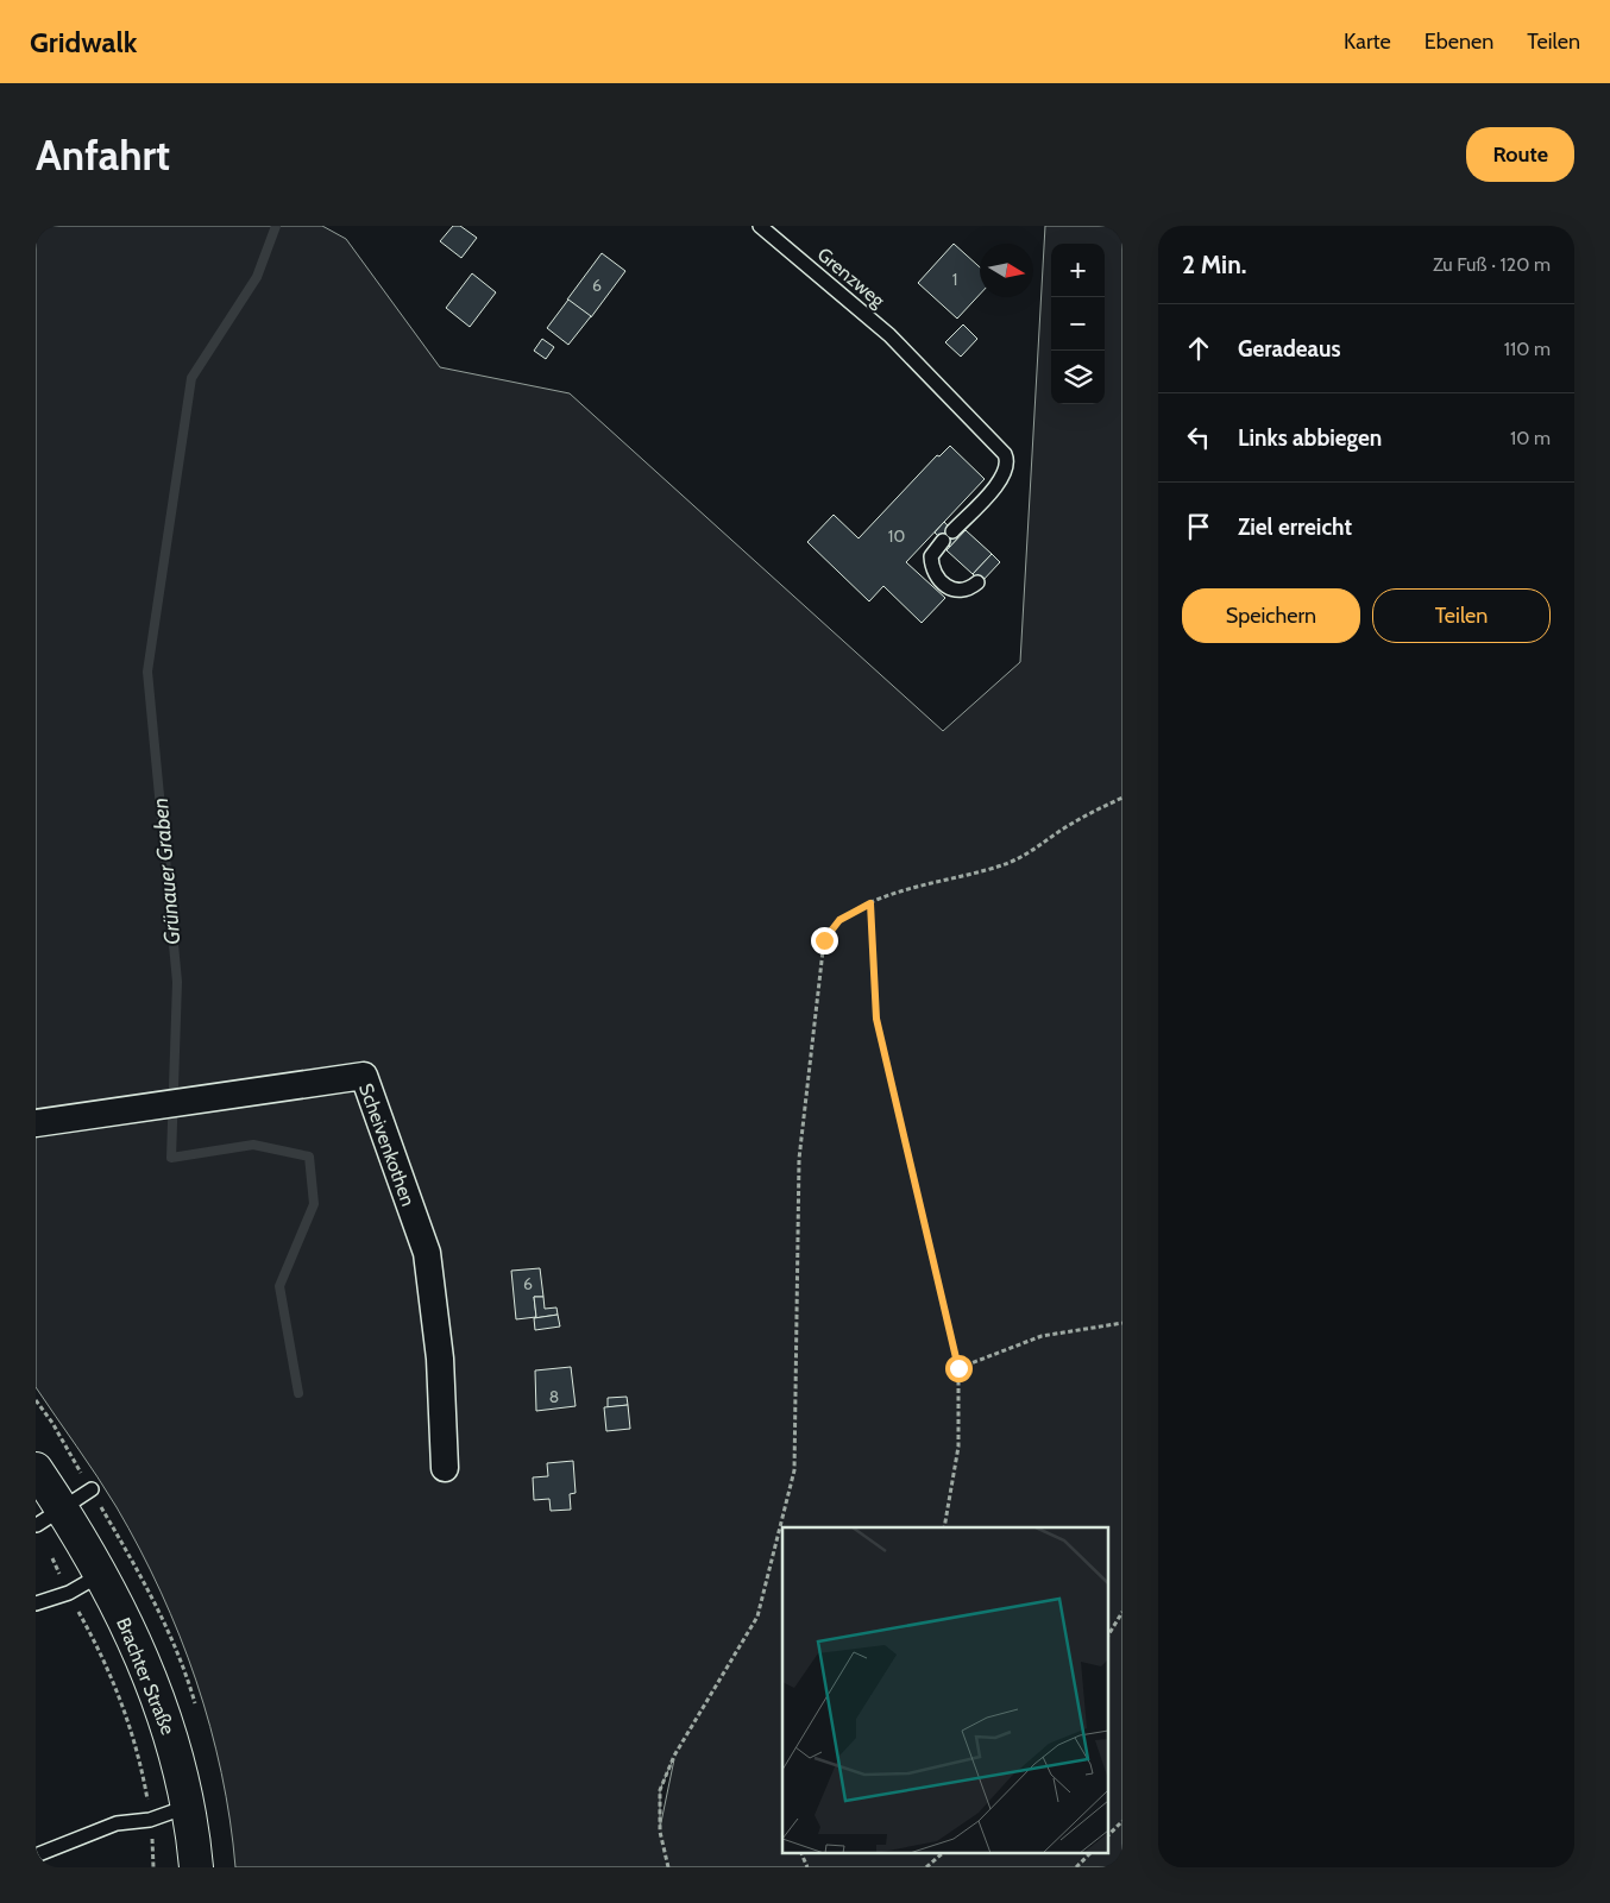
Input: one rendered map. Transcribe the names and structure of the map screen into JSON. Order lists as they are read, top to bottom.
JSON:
{
  "streets": {
    "main road": ["Brachter Straße"],
    "street": ["Scheivenkothen"],
    "lane": ["Grenzweg"]
  },
  "water": ["Grünauer Graben"],
  "house_numbers": [
    "1",
    "6",
    "10",
    "6",
    "8"
  ],
  "north": "right",
  "page": {
    "header": "Gridwalk",
    "nav": ["Karte", "Ebenen", "Teilen"],
    "buttons": [
      "Route",
      ["Speichern", "Teilen"]
    ],
    "title": "Anfahrt",
    "heading": ["2 Min.", "Zu Fuß · 120 m"],
    "map_buttons": ["+", "−"],
    "list": [
      ["Geradeaus", "110 m"],
      ["Links abbiegen", "10 m"],
      "Ziel erreicht"
    ]
  }
}
